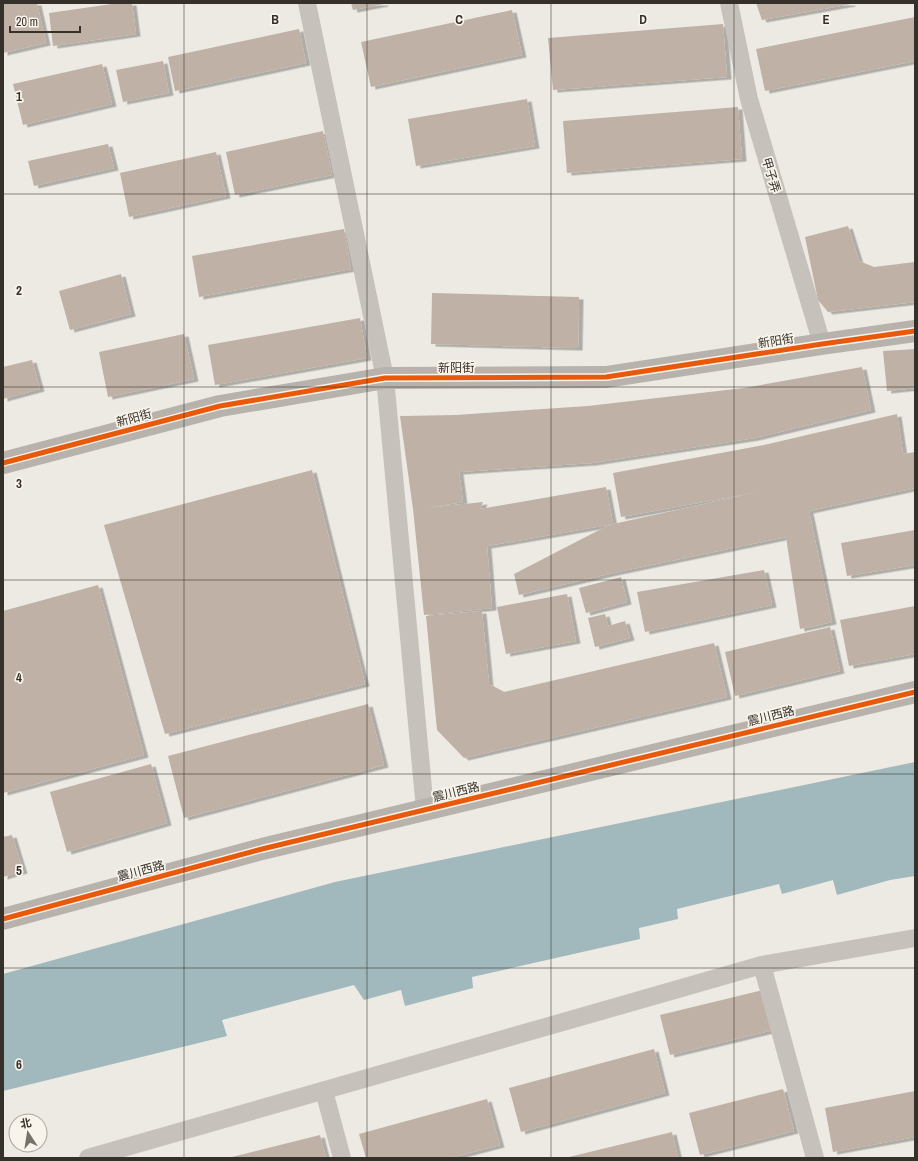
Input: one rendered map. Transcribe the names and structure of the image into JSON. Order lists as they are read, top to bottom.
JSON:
{
  "streets": {
    "street": ["甲子弄", "新阳街", "震川西路"]
  },
  "crossings": [
    ["甲子弄", "新阳街"]
  ],
  "scale_bar": "20 m",
  "north": "top",
  "grid": {
    "columns": [
      "B",
      "C",
      "D",
      "E"
    ],
    "rows": [
      "1",
      "2",
      "3",
      "4",
      "5",
      "6"
    ]
  }
}
